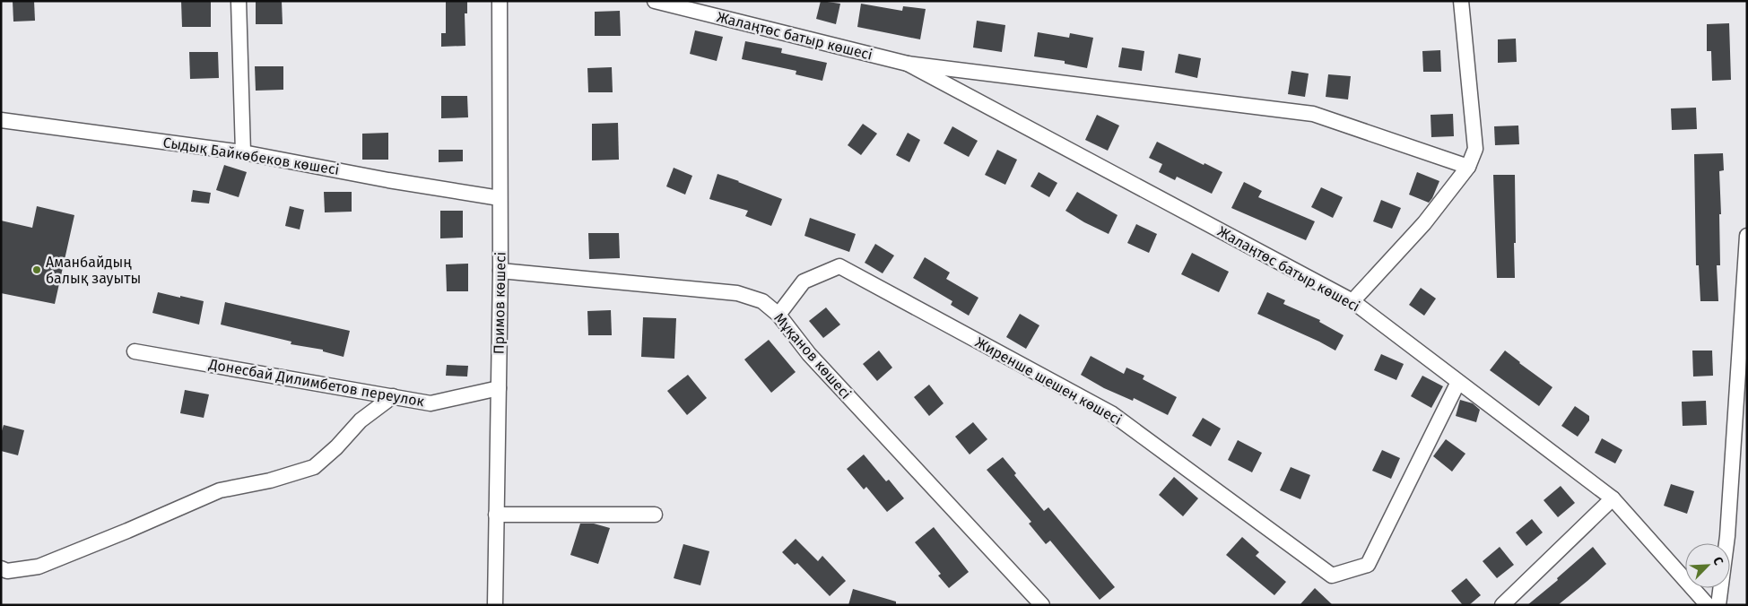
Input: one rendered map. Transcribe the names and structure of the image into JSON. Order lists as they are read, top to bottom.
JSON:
{
  "streets": {
    "street": [
      "Жалаңтөс батыр көшесі",
      "Сыдық Байкөбеков көшесі",
      "Примов көшесі",
      "Мұқанов көшесі",
      "Жиренше шешен көшесі",
      "Донесбай Дилимбетов переулок"
    ]
  },
  "crossings": [
    ["Жалаңтөс батыр көшесі", "Жиренше шешен көшесі"],
    ["Сыдық Байкөбеков көшесі", "Примов көшесі"],
    ["Примов көшесі", "Мұқанов көшесі"],
    ["Примов көшесі", "Донесбай Дилимбетов переулок"],
    ["Мұқанов көшесі", "Жиренше шешен көшесі"]
  ],
  "places": ["Аманбайдың балық зауыты"],
  "north": "top right"
}
